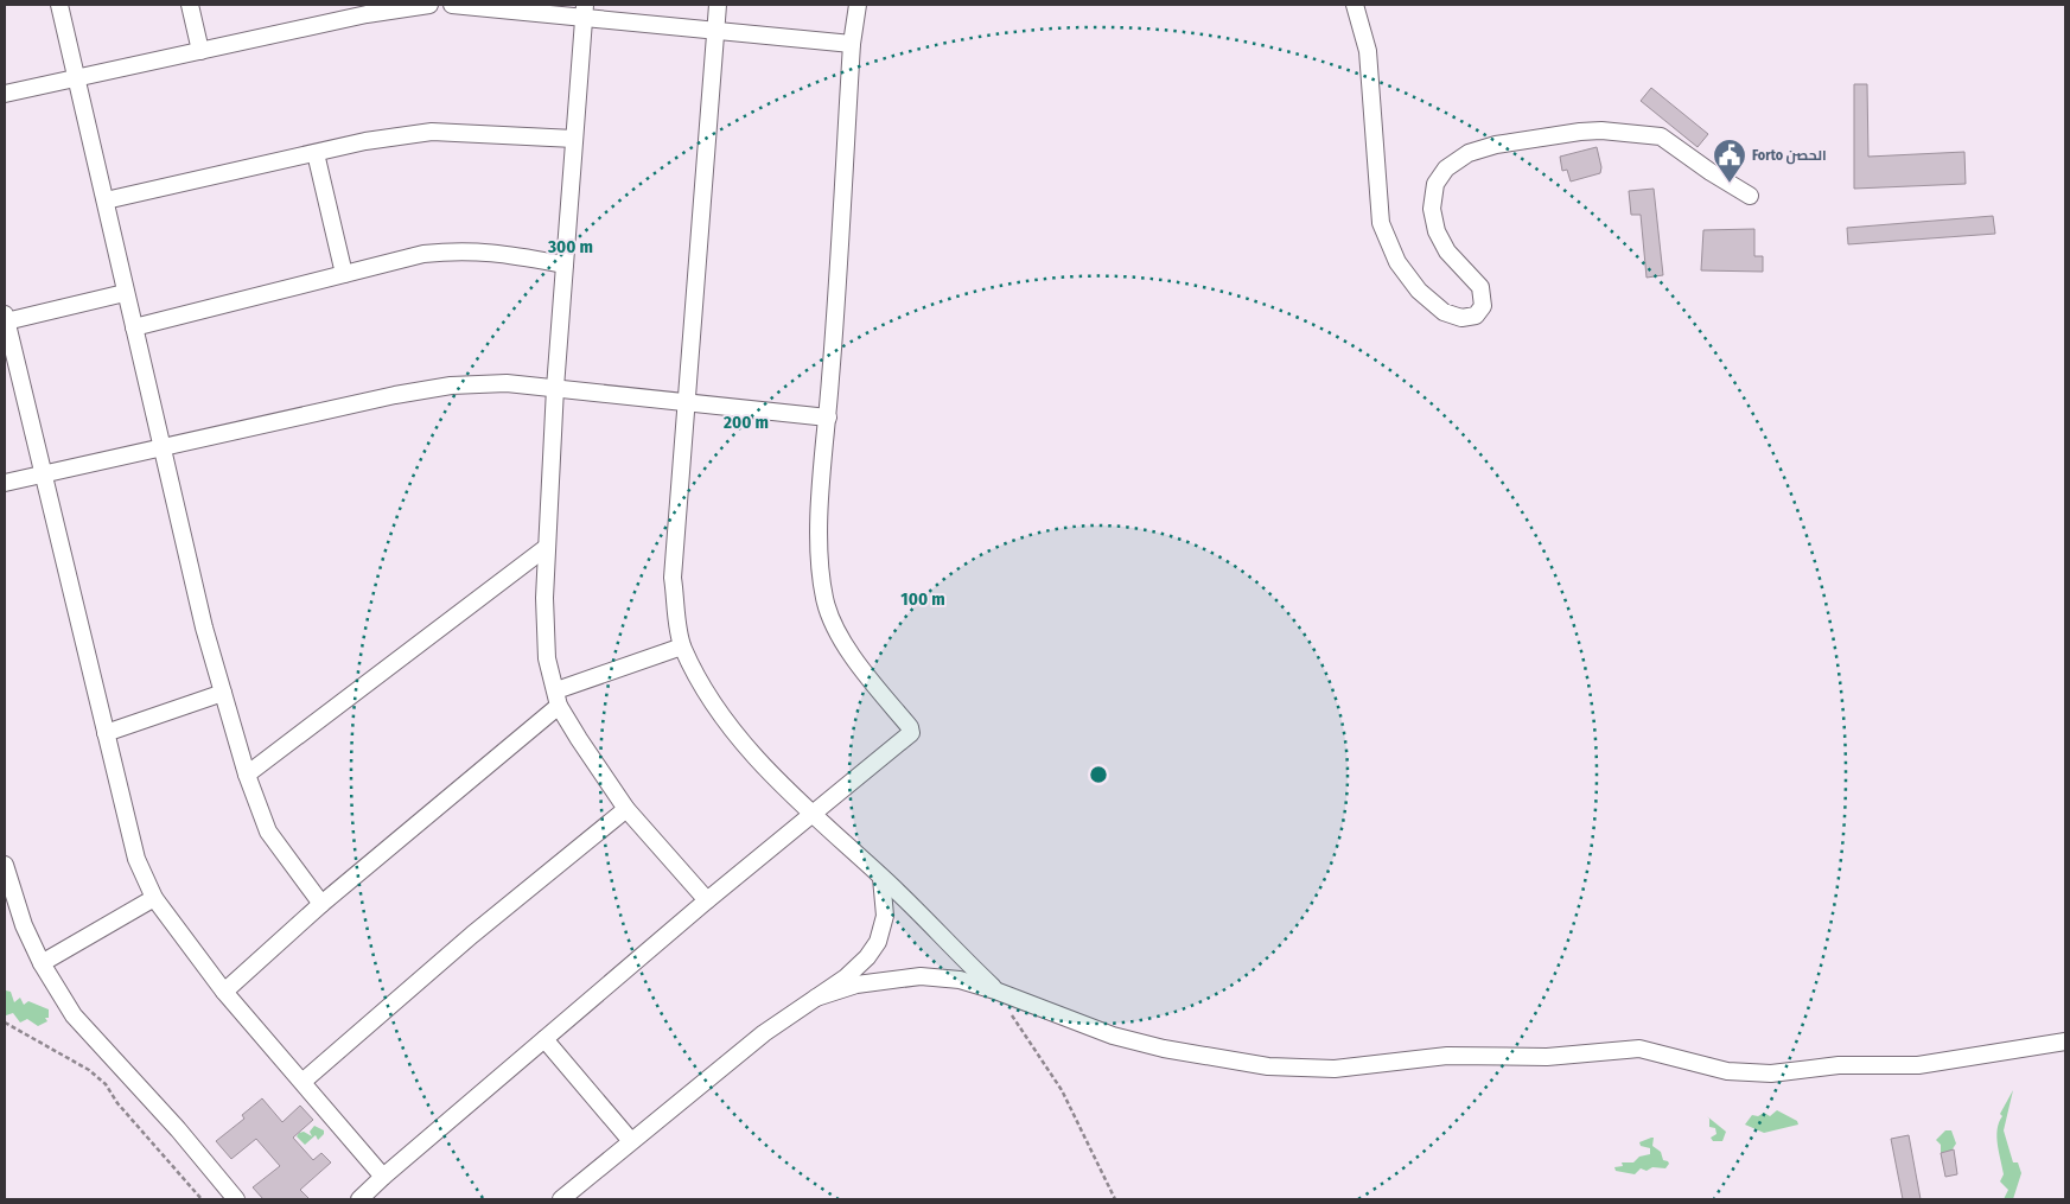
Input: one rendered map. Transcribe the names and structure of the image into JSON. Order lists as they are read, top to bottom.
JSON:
{
  "places": {
    "public building": ["Forto الحصن"]
  },
  "rings": ["300 m", "200 m", "100 m"]
}
